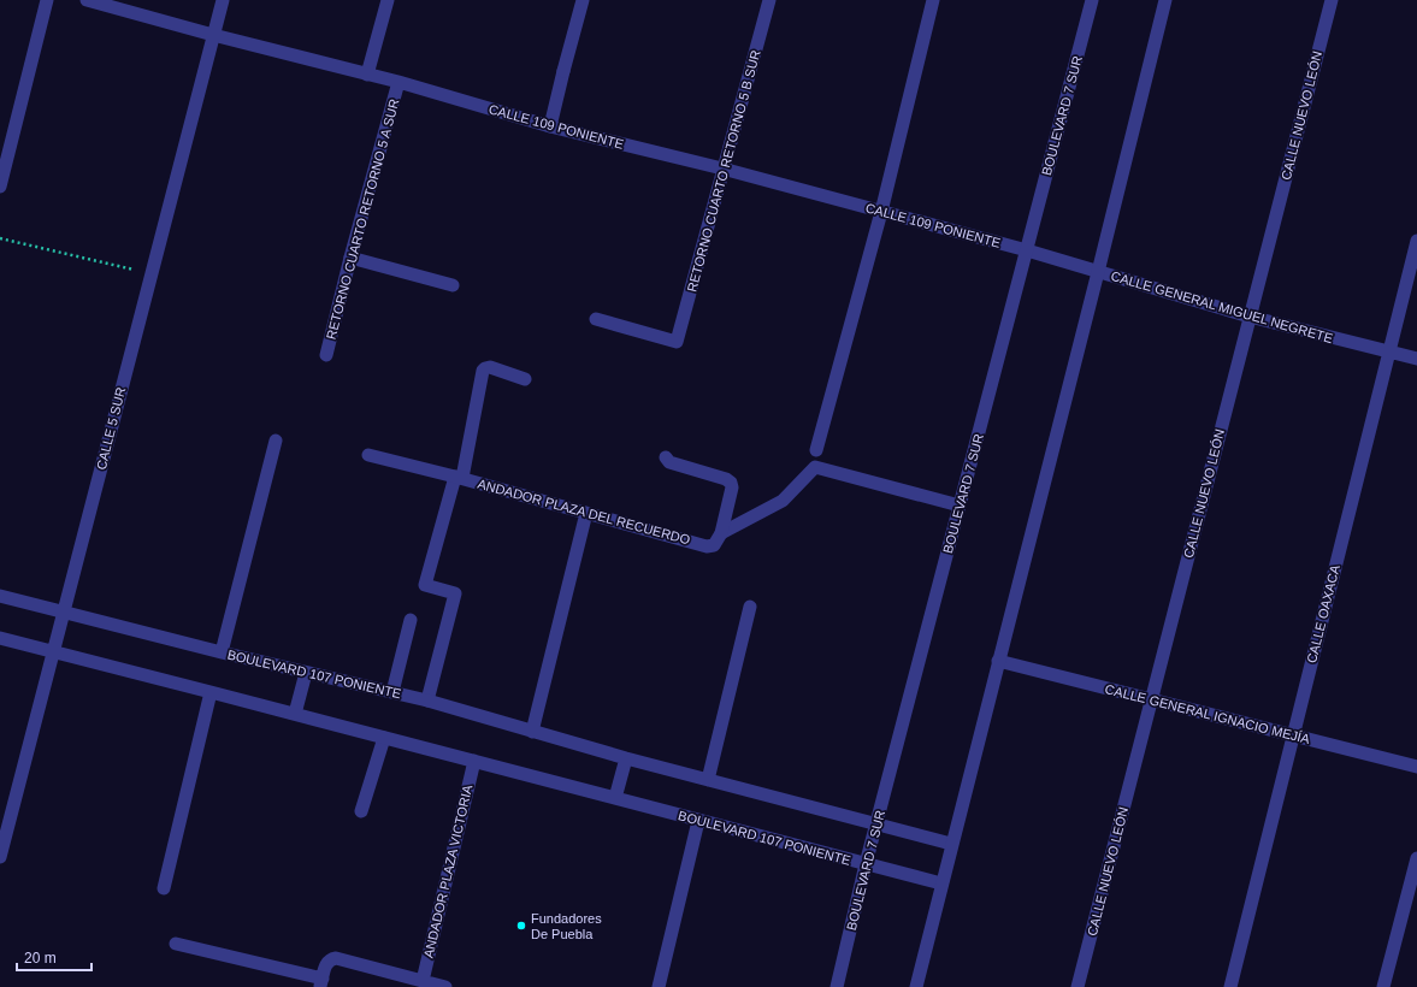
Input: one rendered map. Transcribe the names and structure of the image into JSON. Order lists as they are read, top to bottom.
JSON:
{
  "streets": {
    "street": [
      "BOULEVARD 7 SUR",
      "CALLE NUEVO LEÓN",
      "CALLE 109 PONIENTE",
      "RETORNO CUARTO RETORNO 5 B SUR",
      "RETORNO CUARTO RETORNO 5 A SUR",
      "CALLE GENERAL MIGUEL NEGRETE",
      "CALLE 5 SUR",
      "ANDADOR PLAZA DEL RECUERDO",
      "CALLE OAXACA",
      "BOULEVARD 107 PONIENTE",
      "CALLE GENERAL IGNACIO MEJÍA",
      "ANDADOR PLAZA VICTORIA"
    ]
  },
  "crossings": [
    ["BOULEVARD 7 SUR", "CALLE 109 PONIENTE"],
    ["BOULEVARD 7 SUR", "CALLE GENERAL MIGUEL NEGRETE"],
    ["BOULEVARD 7 SUR", "BOULEVARD 107 PONIENTE"],
    ["CALLE NUEVO LEÓN", "CALLE GENERAL MIGUEL NEGRETE"],
    ["CALLE NUEVO LEÓN", "CALLE GENERAL IGNACIO MEJÍA"],
    ["CALLE 109 PONIENTE", "RETORNO CUARTO RETORNO 5 B SUR"],
    ["CALLE 109 PONIENTE", "RETORNO CUARTO RETORNO 5 A SUR"],
    ["CALLE 109 PONIENTE", "CALLE GENERAL MIGUEL NEGRETE"],
    ["CALLE 109 PONIENTE", "CALLE 5 SUR"],
    ["CALLE GENERAL MIGUEL NEGRETE", "CALLE OAXACA"],
    ["CALLE 5 SUR", "BOULEVARD 107 PONIENTE"],
    ["CALLE OAXACA", "CALLE GENERAL IGNACIO MEJÍA"],
    ["BOULEVARD 107 PONIENTE", "ANDADOR PLAZA VICTORIA"]
  ],
  "places": ["Fundadores De Puebla"],
  "scale_bar": "20 m"
}
